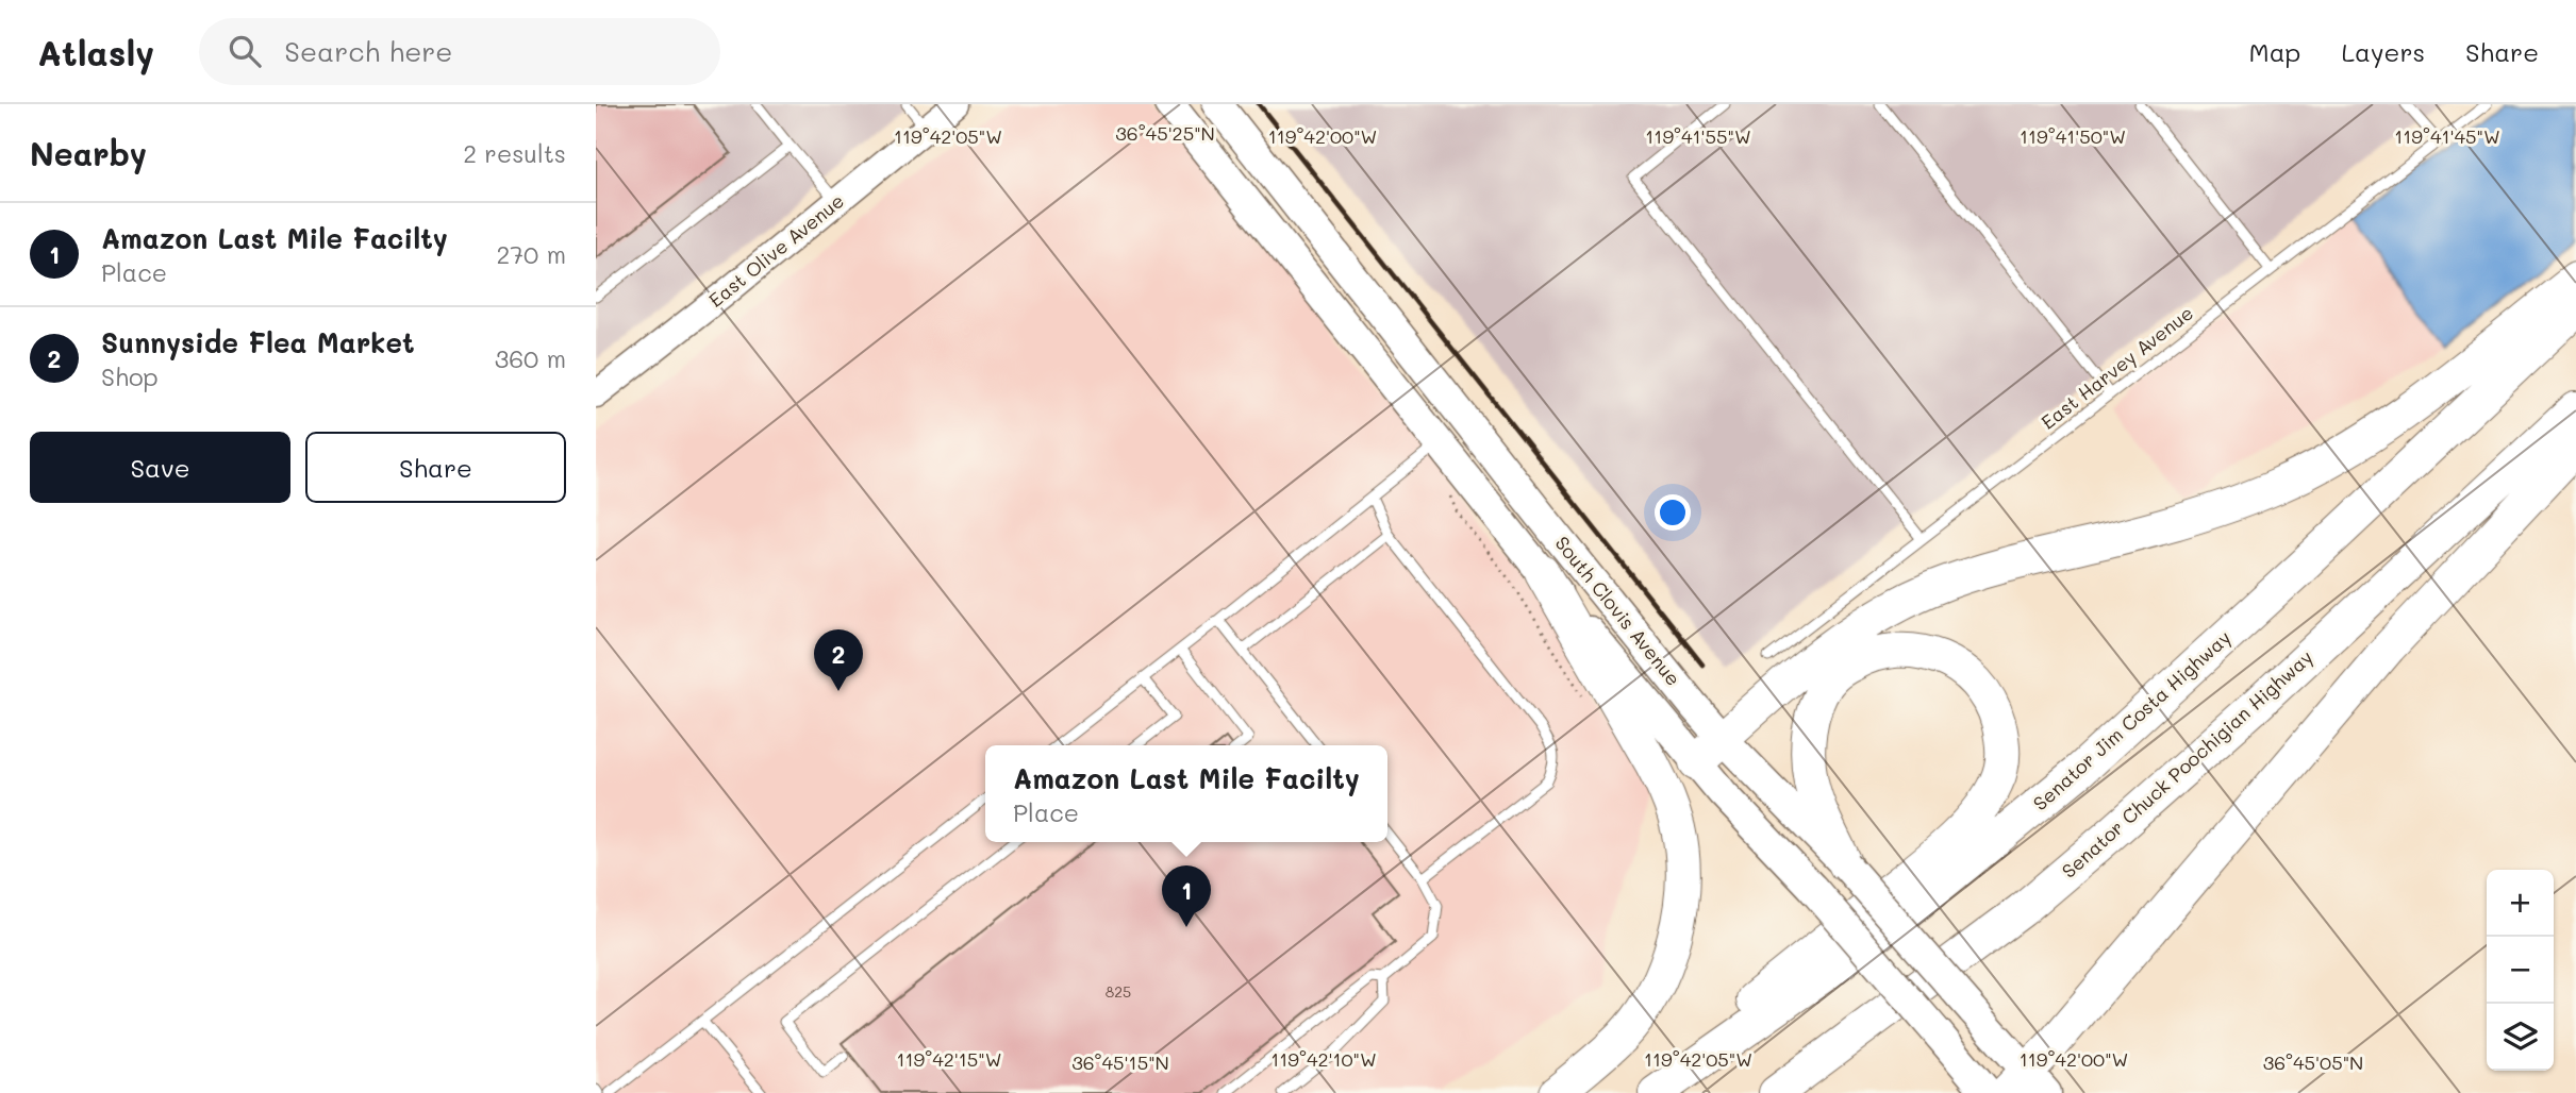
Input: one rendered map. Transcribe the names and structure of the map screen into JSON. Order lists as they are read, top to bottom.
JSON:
{
  "streets": {
    "highway": ["Senator Jim Costa Highway", "Senator Chuck Poochigian Highway"],
    "main road": ["East Olive Avenue", "South Clovis Avenue"],
    "lane": ["East Harvey Avenue"]
  },
  "house_numbers": ["825"],
  "page": {
    "header": "Atlasly",
    "search": "Search here",
    "nav": ["Map", "Layers", "Share"],
    "heading": ["Nearby", "2 results"],
    "list": [
      {
        "mark": "1",
        "name": "Amazon Last Mile Facilty",
        "note": "Place",
        "value": "270 m"
      },
      {
        "mark": "2",
        "name": "Sunnyside Flea Market",
        "note": "Shop",
        "value": "360 m"
      }
    ],
    "buttons": ["Save", "Share"],
    "pins": ["2", "1"],
    "popup": ["Amazon Last Mile Facilty", "Place"],
    "map_buttons": ["+", "−"]
  },
  "coordinates": [
    "36°45'25\"N",
    "119°41'45\"W",
    "119°42'05\"W",
    "119°42'00\"W",
    "119°41'55\"W",
    "119°41'50\"W",
    "119°42'15\"W",
    "119°42'10\"W",
    "36°45'15\"N",
    "36°45'05\"N"
  ]
}
